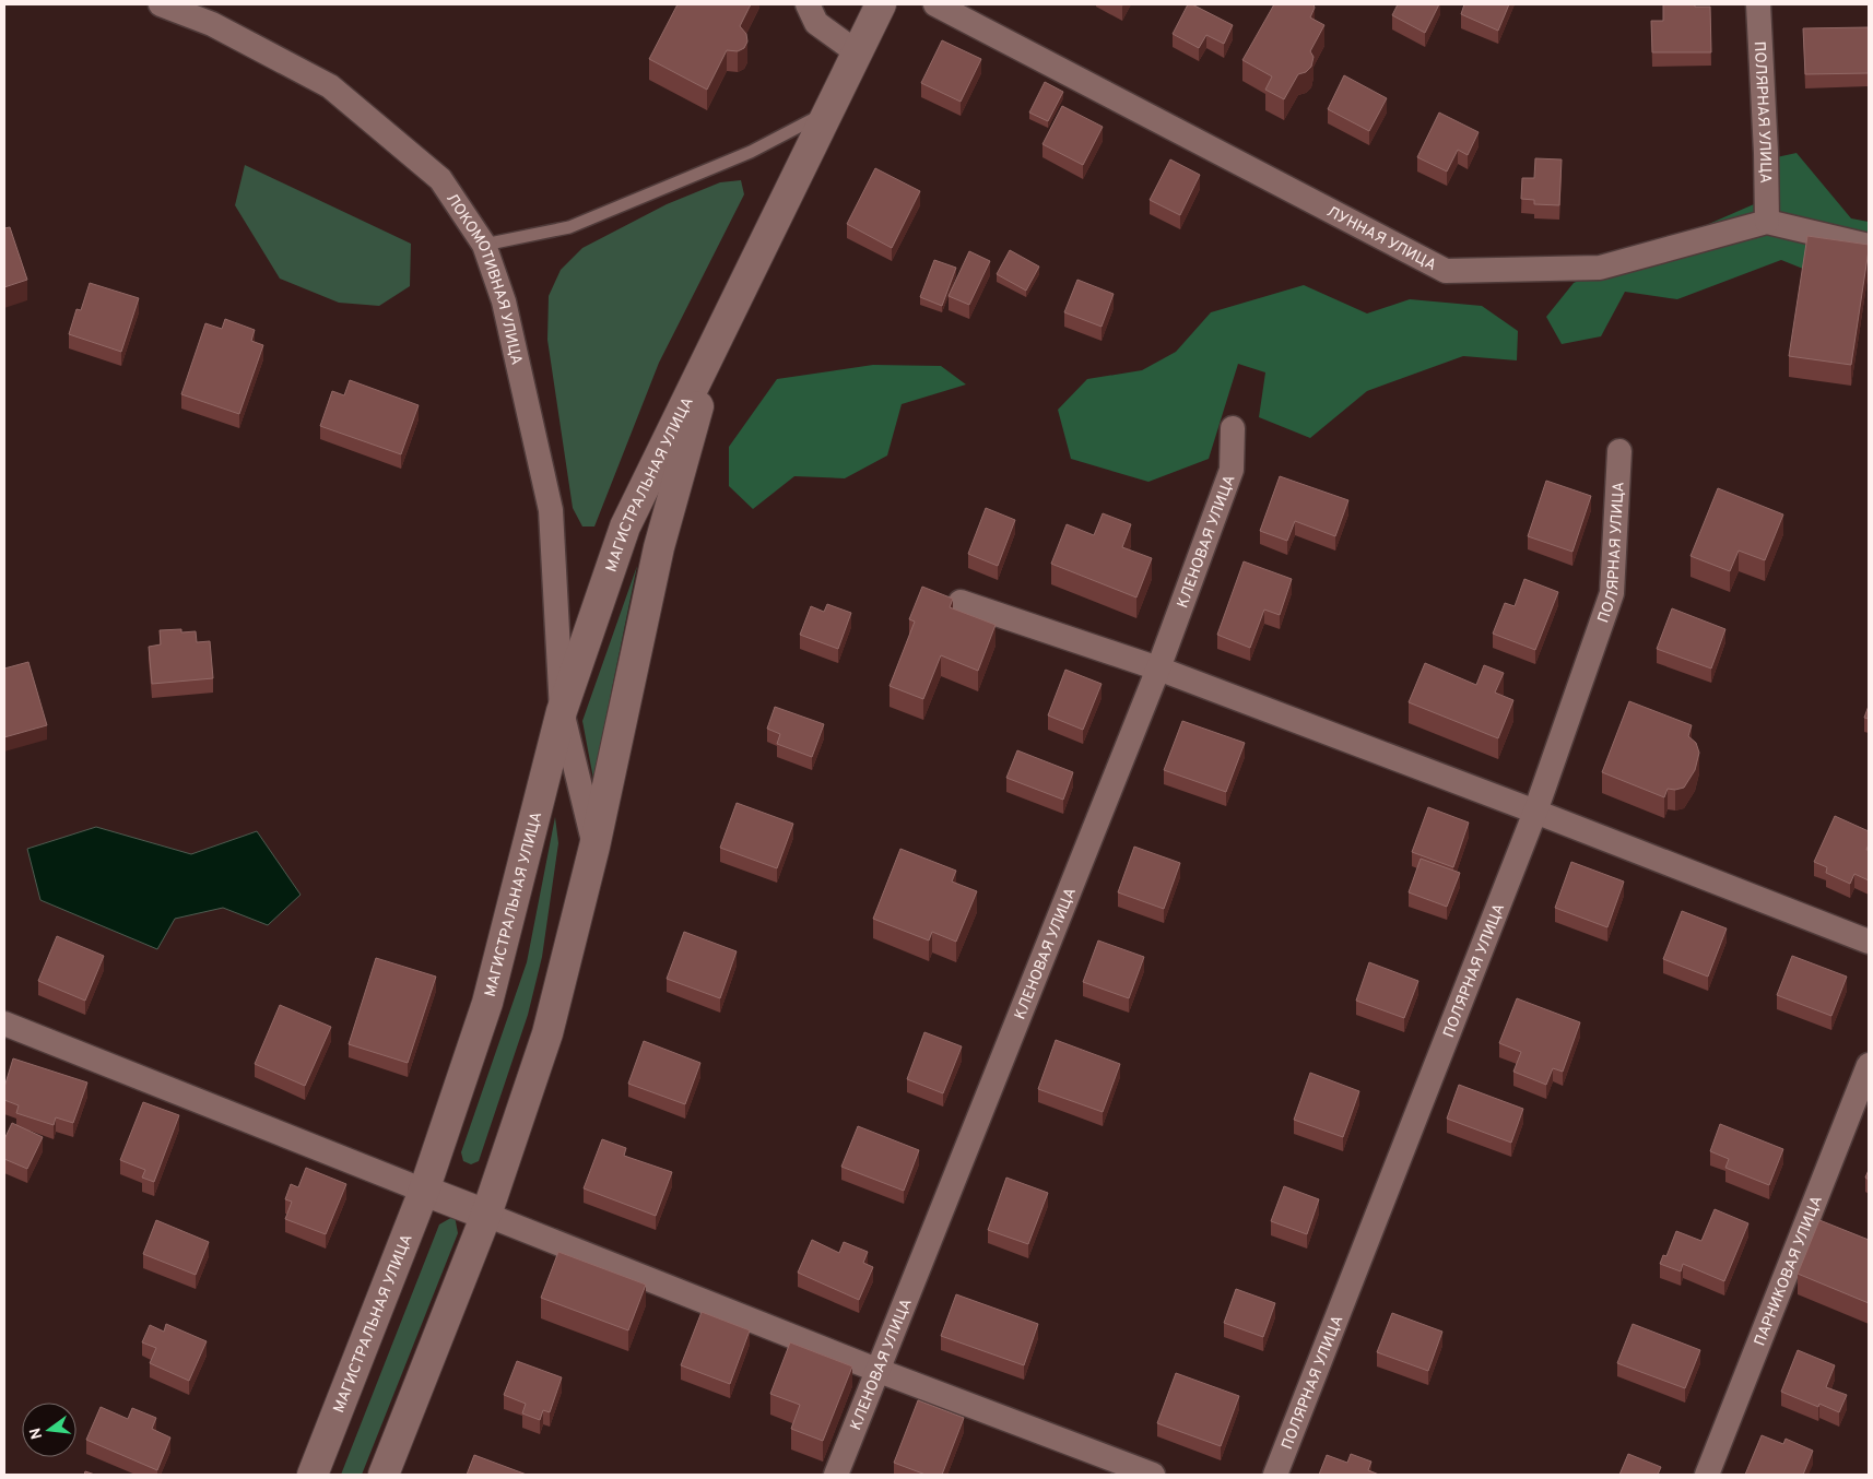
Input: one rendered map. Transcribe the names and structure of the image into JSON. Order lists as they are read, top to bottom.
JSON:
{
  "streets": {
    "main road": ["МАГИСТРАЛЬНАЯ УЛИЦА"],
    "street": [
      "ПОЛЯРНАЯ УЛИЦА",
      "ЛУННАЯ УЛИЦА",
      "ЛОКОМОТИВНАЯ УЛИЦА",
      "КЛЕНОВАЯ УЛИЦА",
      "ПАРНИКОВАЯ УЛИЦА"
    ]
  },
  "crossings": [
    ["ПОЛЯРНАЯ УЛИЦА", "ЛУННАЯ УЛИЦА"],
    ["ЛОКОМОТИВНАЯ УЛИЦА", "МАГИСТРАЛЬНАЯ УЛИЦА"]
  ],
  "north": "left"
}
